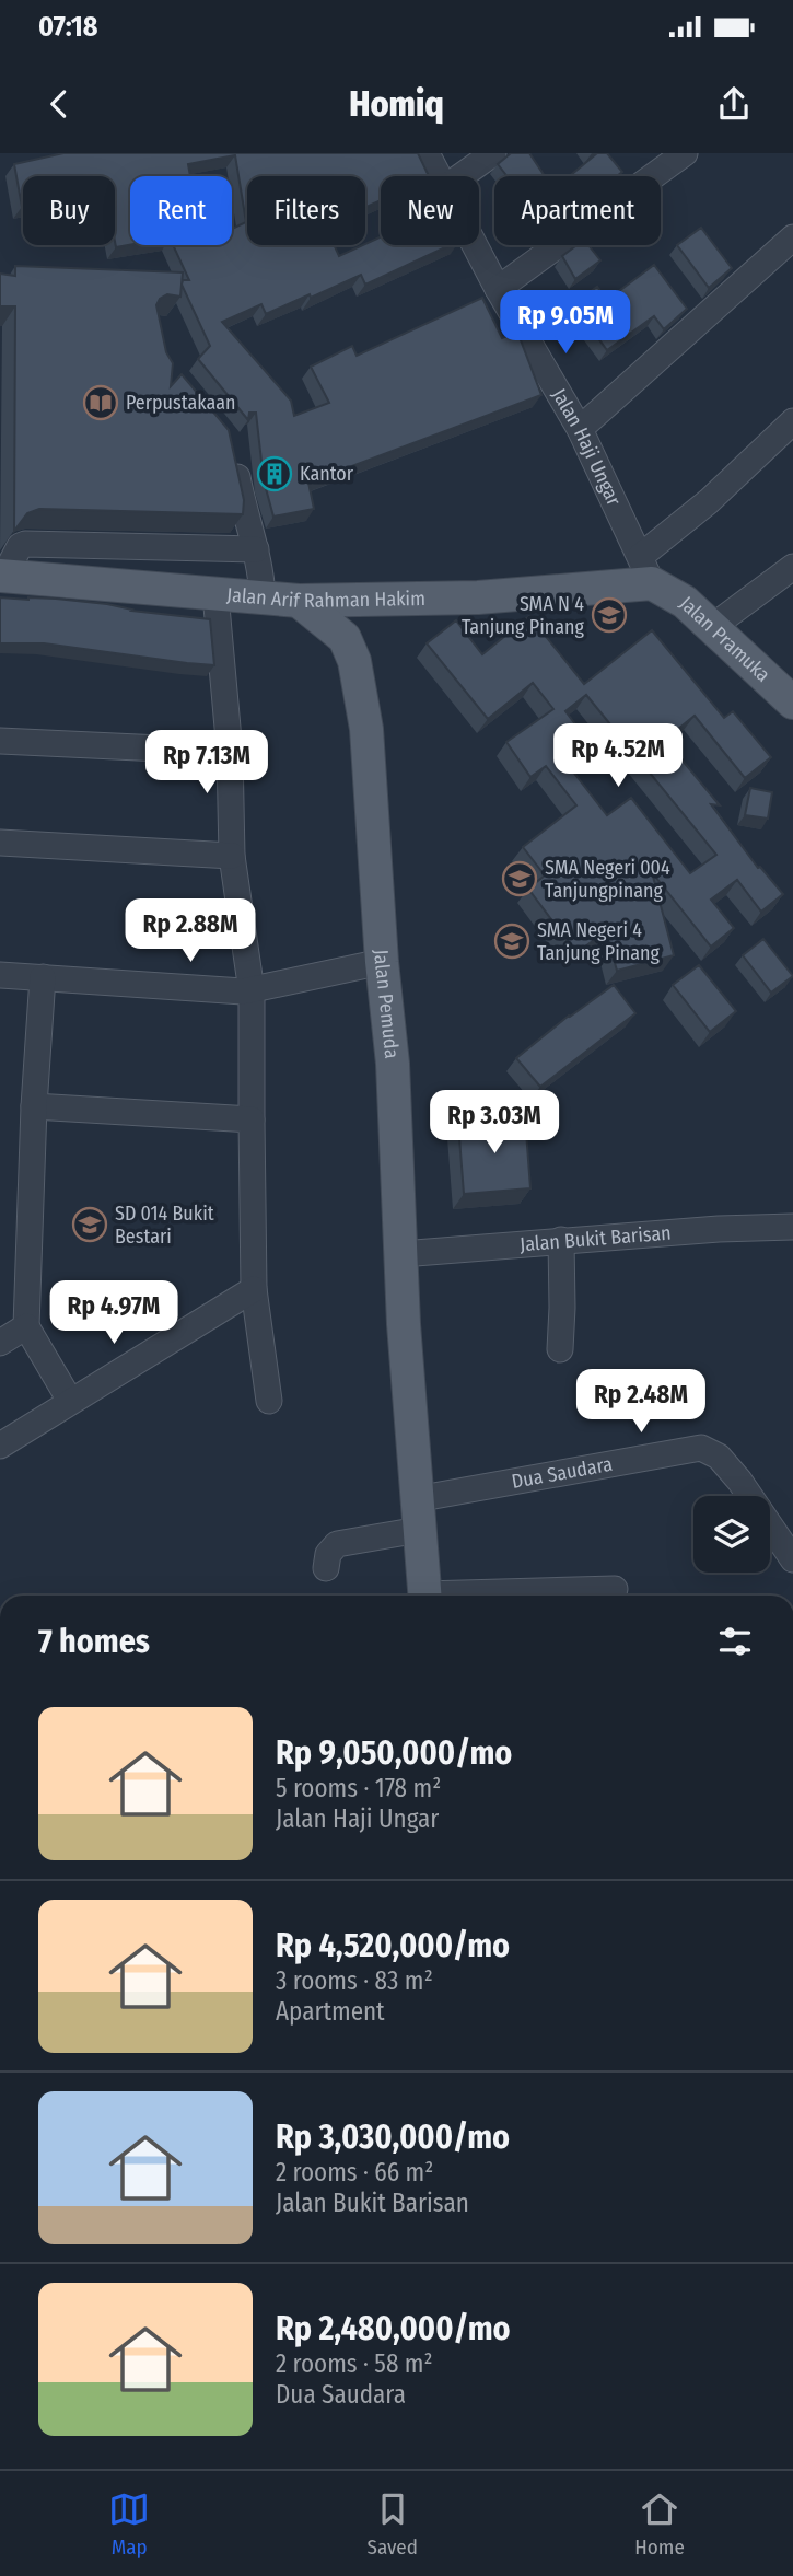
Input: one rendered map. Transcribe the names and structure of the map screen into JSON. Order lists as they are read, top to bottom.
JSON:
{
  "streets": {
    "main road": ["Jalan Arif Rahman Hakim", "Jalan Pramuka", "Jalan Pemuda"],
    "street": ["Jalan Haji Ungar", "Jalan Bukit Barisan", "Dua Saudara"]
  },
  "crossings": [
    ["Jalan Haji Ungar", "Jalan Arif Rahman Hakim"],
    ["Jalan Haji Ungar", "Jalan Pramuka"],
    ["Jalan Arif Rahman Hakim", "Jalan Pramuka"],
    ["Jalan Pemuda", "Jalan Bukit Barisan"],
    ["Jalan Pemuda", "Dua Saudara"]
  ],
  "places": {
    "library": ["Perpustakaan"],
    "building": ["Kantor"],
    "school or university": [
      "SMA N 4 Tanjung Pinang",
      "SMA Negeri 004 Tanjungpinang",
      "SMA Negeri 4 Tanjung Pinang",
      "SD 014 Bukit Bestari"
    ]
  },
  "page": {
    "status": "07:18",
    "header": "Homiq",
    "chip": [
      "Buy",
      "Rent",
      "Filters",
      "New",
      "Apartment"
    ],
    "price": [
      "Rp 9.05M",
      "Rp 4.52M",
      "Rp 7.13M",
      "Rp 2.88M",
      "Rp 3.03M",
      "Rp 4.97M",
      "Rp 2.48M"
    ],
    "heading": "7 homes",
    "list": [
      {
        "name": "Rp 9,050,000/mo",
        "note": "5 rooms · 178 m² · Jalan Haji Ungar"
      },
      {
        "name": "Rp 4,520,000/mo",
        "note": "3 rooms · 83 m² · Apartment"
      },
      {
        "name": "Rp 3,030,000/mo",
        "note": "2 rooms · 66 m² · Jalan Bukit Barisan"
      },
      {
        "name": "Rp 2,480,000/mo",
        "note": "2 rooms · 58 m² · Dua Saudara"
      }
    ],
    "tabs": ["Map", "Saved", "Home"]
  }
}
